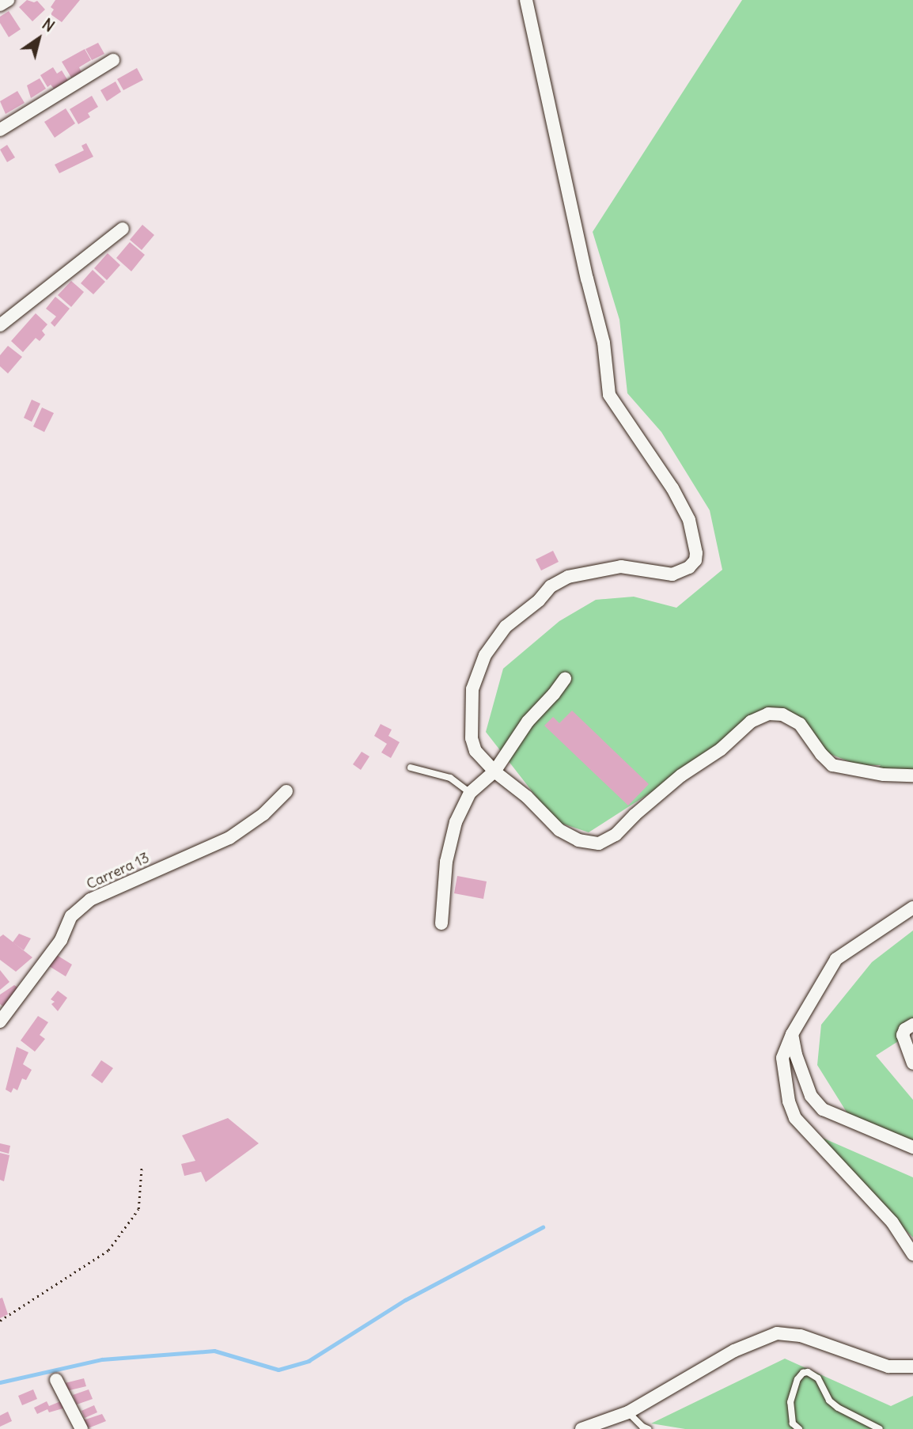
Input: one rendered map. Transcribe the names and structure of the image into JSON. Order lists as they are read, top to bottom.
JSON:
{
  "streets": {
    "street": ["Carrera 13"]
  },
  "north": "top right"
}
